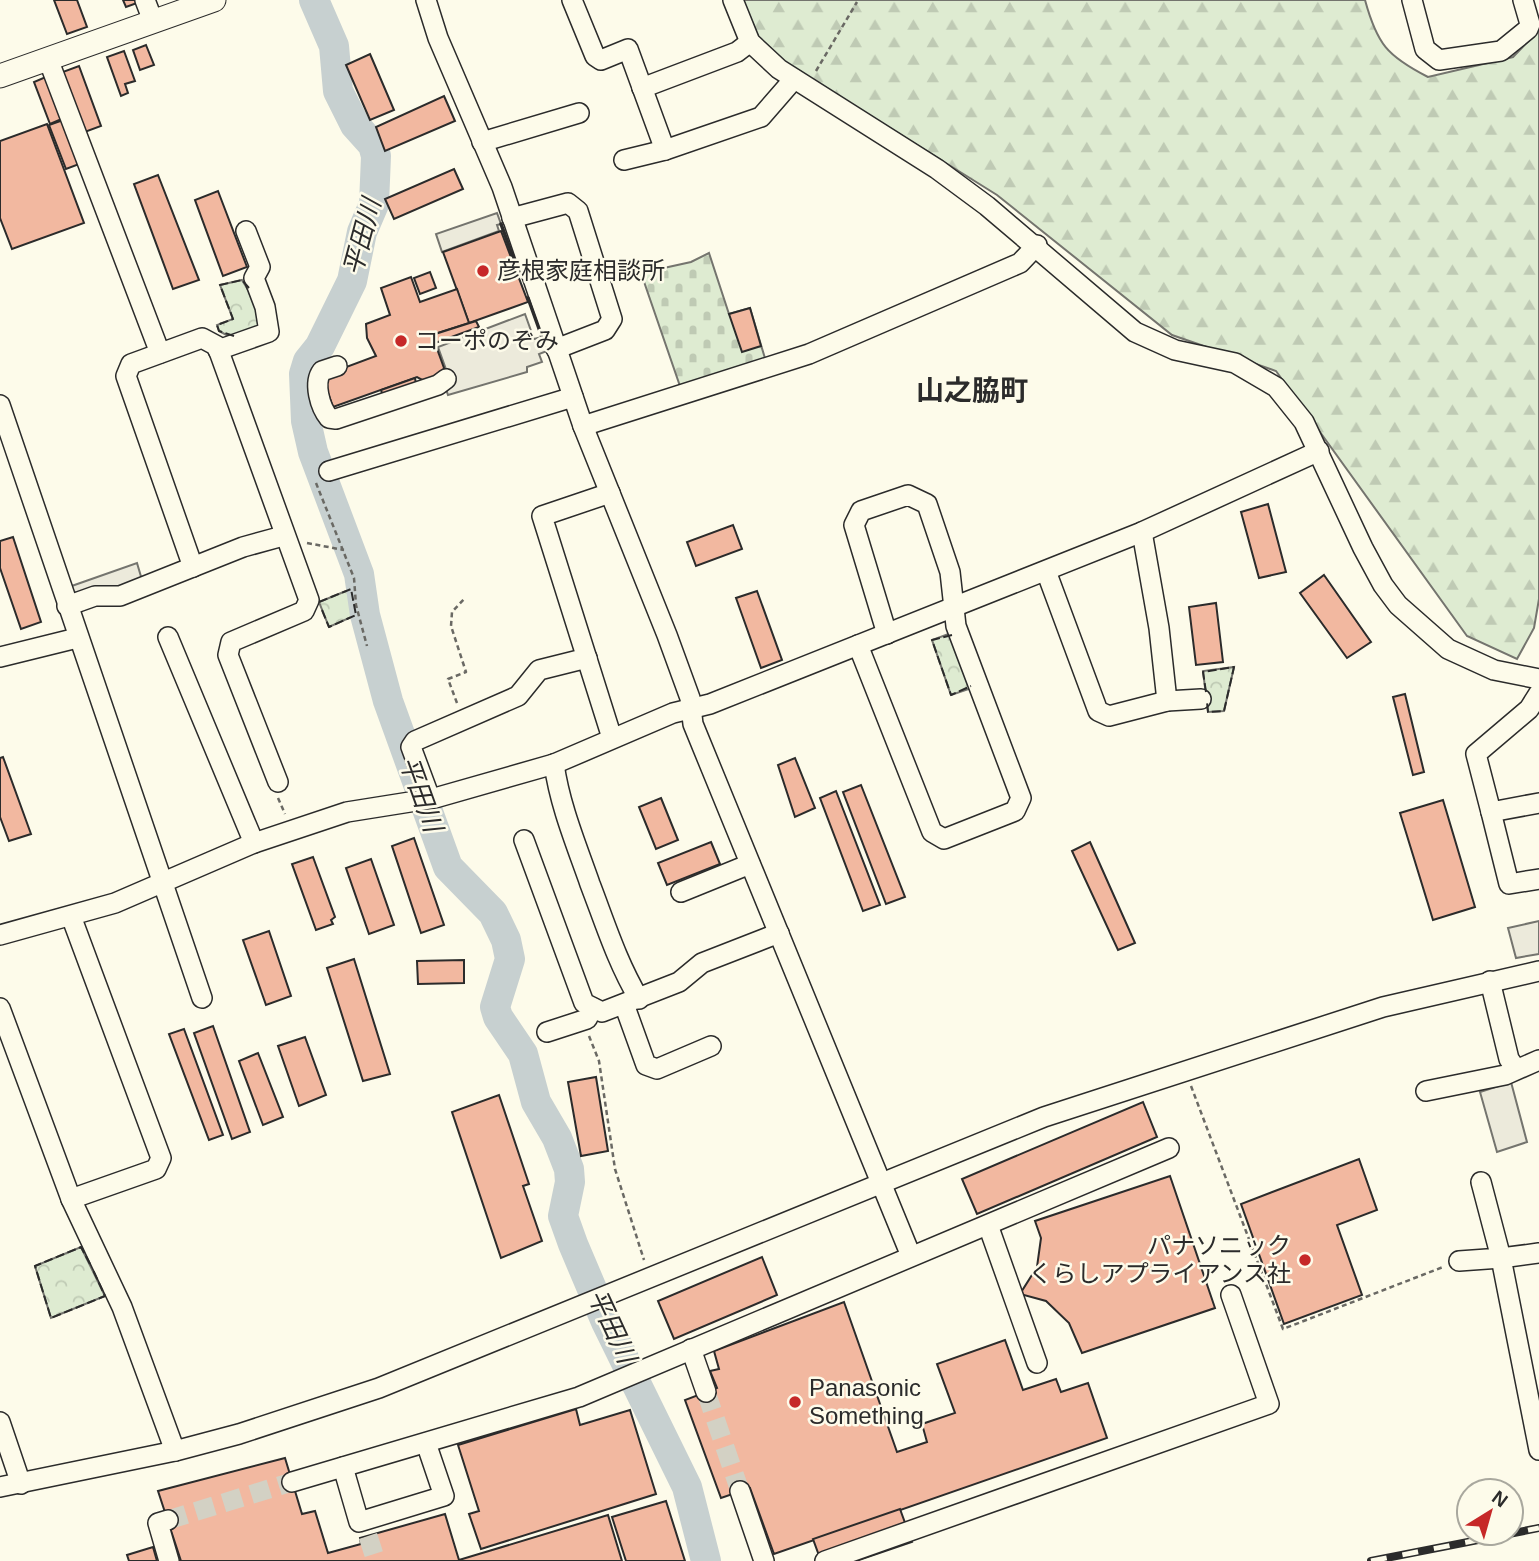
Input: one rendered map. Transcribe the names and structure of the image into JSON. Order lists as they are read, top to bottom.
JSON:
{
  "districts": ["山之脇町"],
  "water": ["平田川"],
  "places": [
    "彦根家庭相談所",
    "コーポのぞみ",
    "パナソニック くらしアプライアンス社",
    "Panasonic Something"
  ],
  "north": "top right"
}
